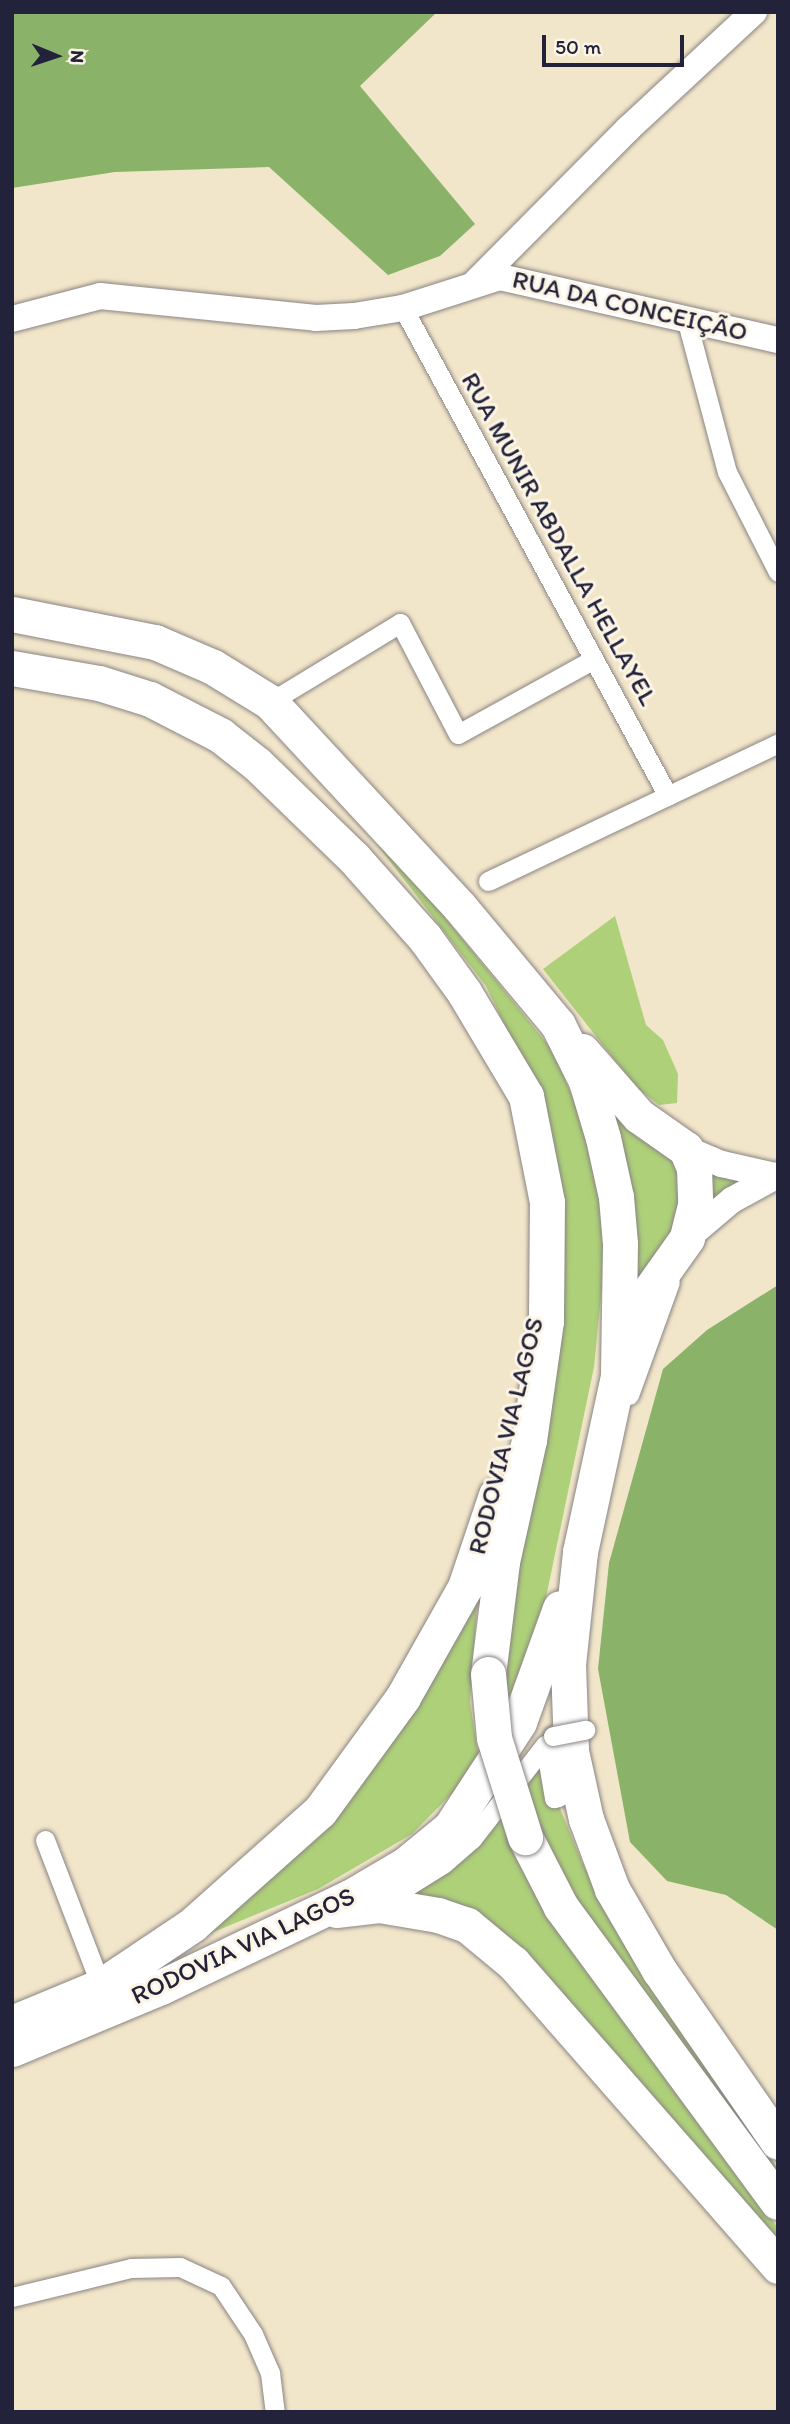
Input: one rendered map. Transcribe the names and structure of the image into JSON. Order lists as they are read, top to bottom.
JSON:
{
  "streets": {
    "highway": ["RODOVIA VIA LAGOS"],
    "main road": ["RUA DA CONCEIÇÃO"],
    "street": ["RUA MUNIR ABDALLA HELLAYEL"]
  },
  "crossings": [
    ["RUA DA CONCEIÇÃO", "RUA MUNIR ABDALLA HELLAYEL"]
  ],
  "scale_bar": "50 m",
  "north": "right"
}
